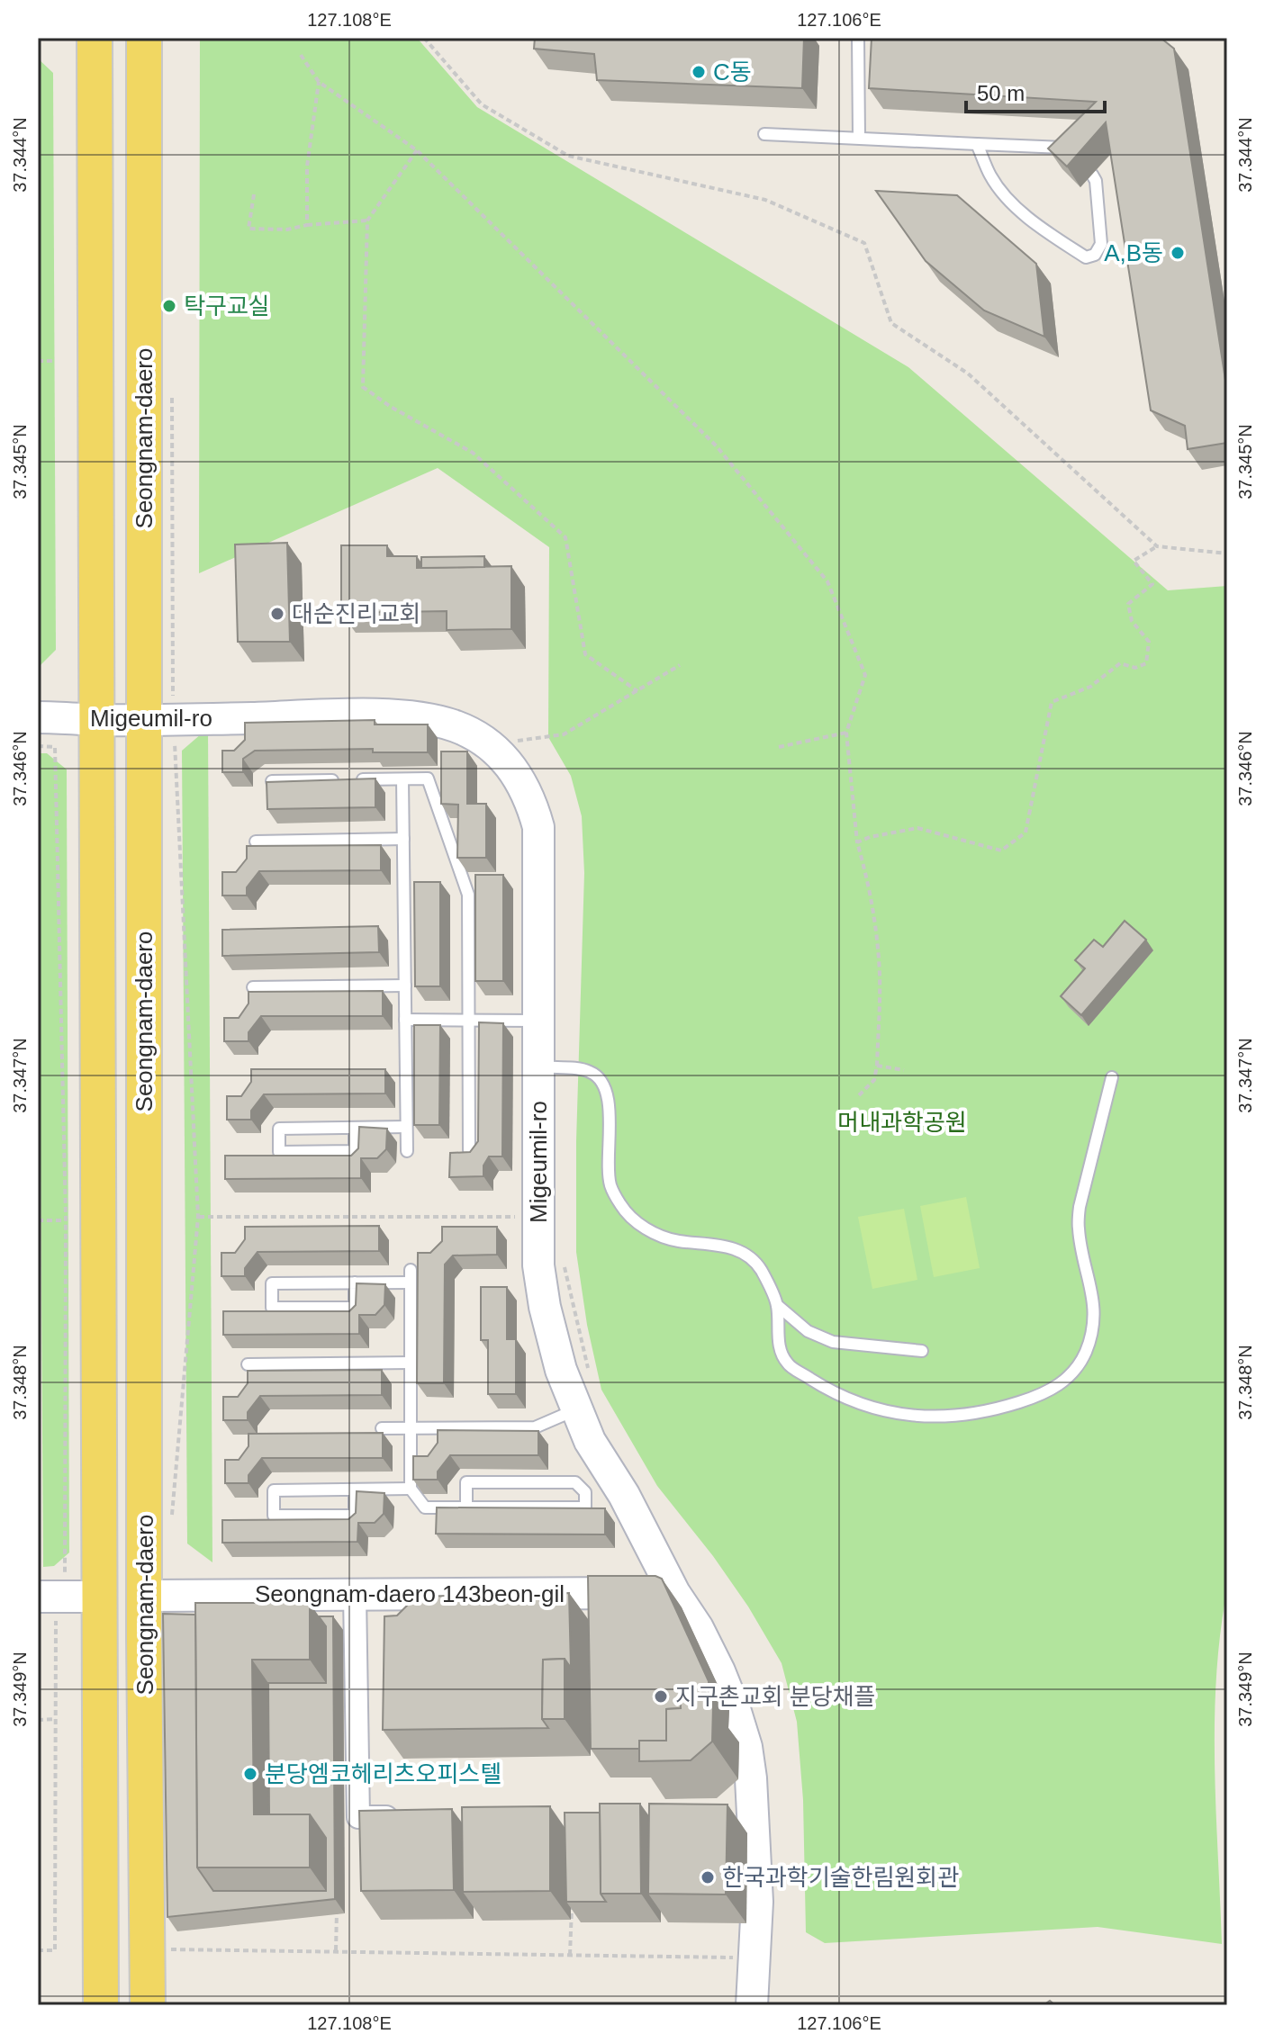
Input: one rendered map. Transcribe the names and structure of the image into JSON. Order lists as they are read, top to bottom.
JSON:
{
  "streets": {
    "main road": ["Seongnam-daero"],
    "street": ["Migeumil-ro", "Seongnam-daero 143beon-gil"]
  },
  "crossings": [
    ["Seongnam-daero", "Migeumil-ro"],
    ["Seongnam-daero", "Seongnam-daero 143beon-gil"],
    ["Migeumil-ro", "Seongnam-daero 143beon-gil"]
  ],
  "parks": ["머내과학공원"],
  "places": [
    "C동",
    "A,B동",
    "탁구교실",
    "대순진리교회",
    "지구촌교회 분당채플",
    "분당엠코헤리츠오피스텔",
    "한국과학기술한림원회관"
  ],
  "scale_bar": "50 m",
  "coordinates": [
    "127.108°E",
    "127.106°E",
    "37.344°N",
    "37.345°N",
    "37.346°N",
    "37.347°N",
    "37.348°N",
    "37.349°N"
  ]
}
